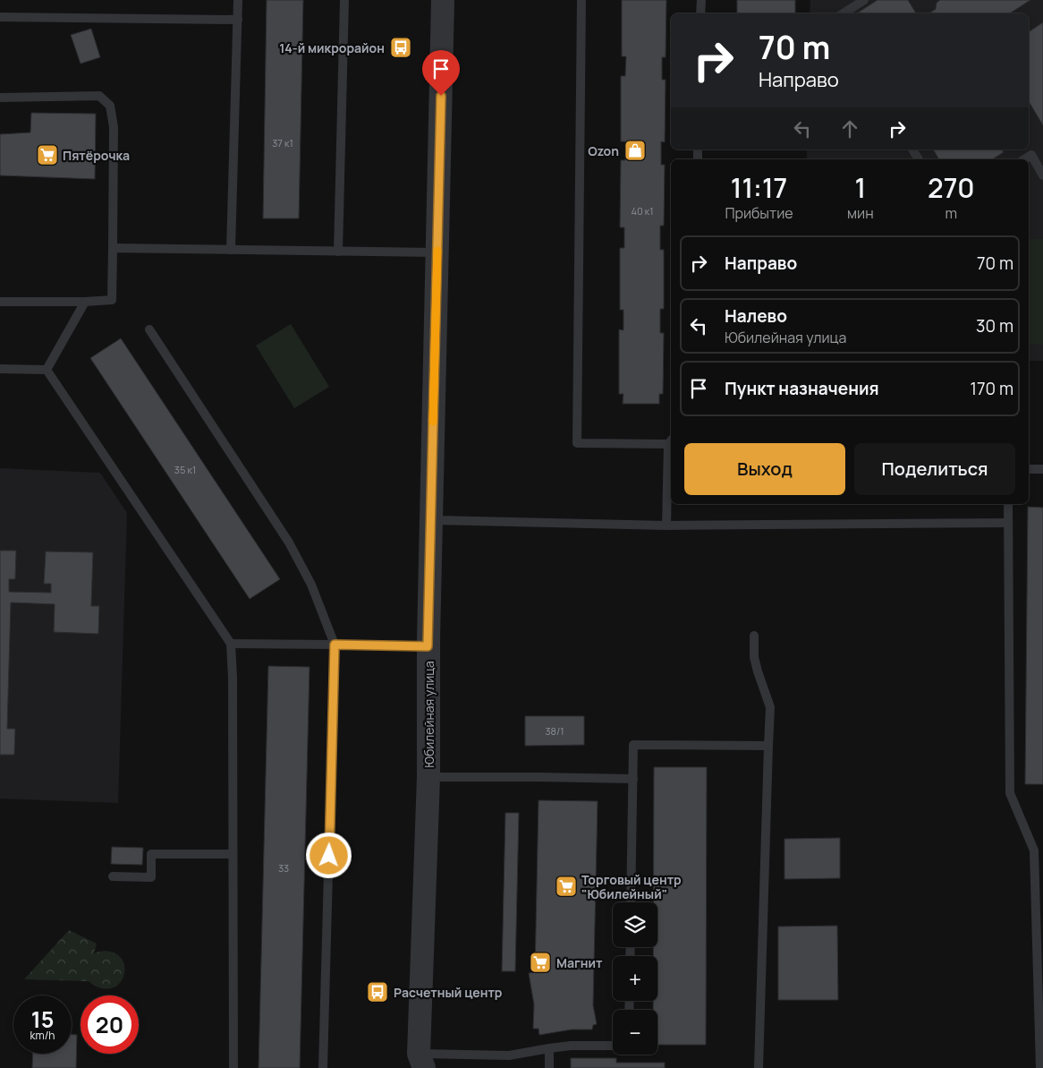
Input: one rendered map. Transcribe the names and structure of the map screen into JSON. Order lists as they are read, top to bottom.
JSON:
{
  "streets": {
    "street": ["Юбилейная улица"]
  },
  "places": {
    "bus stop": ["14-й микрорайон", "Расчетный центр"],
    "shop": ["Ozon"],
    "supermarket": ["Пятёрочка", "Торговый центр \"Юбилейный\"", "Магнит"]
  },
  "house_numbers": [
    "37 к1",
    "40 к1",
    "35 к1",
    "38/1",
    "33"
  ],
  "page": {
    "turn": ["70 m", "Направо"],
    "eta": [
      "11:17",
      "Прибытие",
      "1",
      "мин",
      "270",
      "m"
    ],
    "list": [
      {
        "name": "Направо",
        "value": "70 m"
      },
      {
        "name": "Налево",
        "note": "Юбилейная улица",
        "value": "30 m"
      },
      {
        "name": "Пункт назначения",
        "value": "170 m"
      }
    ],
    "buttons": ["Выход", "Поделиться"],
    "map_buttons": ["+", "−"],
    "speed": "15 km/h",
    "limit": "20"
  }
}
